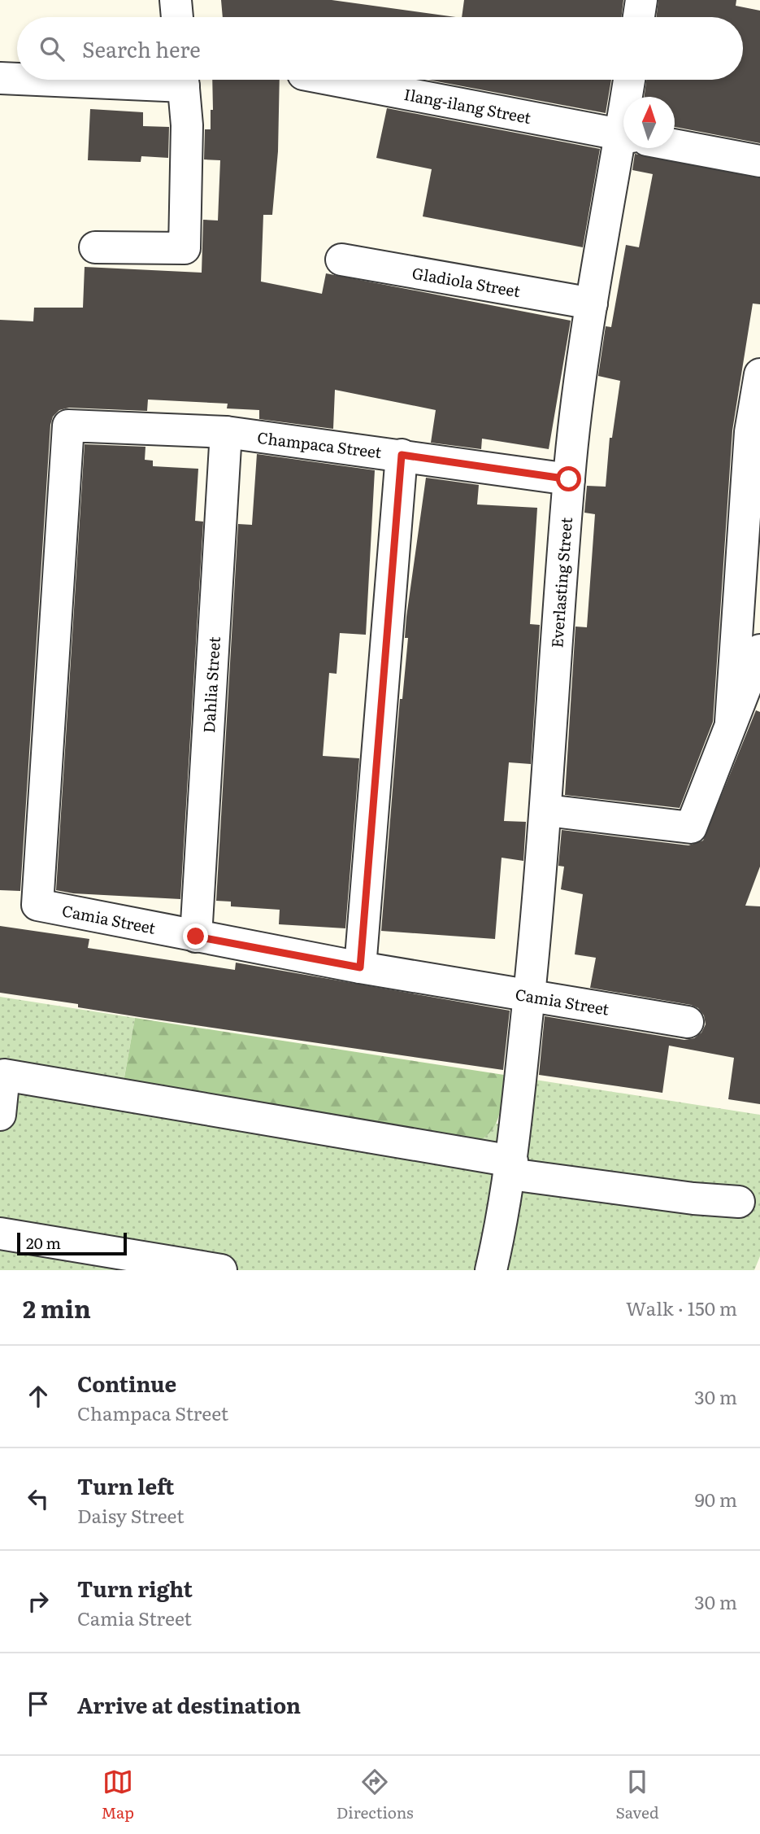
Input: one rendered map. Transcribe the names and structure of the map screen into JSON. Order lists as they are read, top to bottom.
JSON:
{
  "streets": {
    "street": [
      "Ilang-ilang Street",
      "Gladiola Street",
      "Champaca Street",
      "Everlasting Street",
      "Dahlia Street",
      "Camia Street"
    ]
  },
  "crossings": [
    ["Gladiola Street", "Everlasting Street"],
    ["Champaca Street", "Everlasting Street"],
    ["Champaca Street", "Dahlia Street"],
    ["Champaca Street", "Camia Street"],
    ["Everlasting Street", "Camia Street"],
    ["Dahlia Street", "Camia Street"]
  ],
  "scale_bar": "20 m",
  "north": "top",
  "page": {
    "search": "Search here",
    "scale": "20 m",
    "heading": ["2 min", "Walk · 150 m"],
    "list": [
      ["Continue", "Champaca Street", "30 m"],
      ["Turn left", "Daisy Street", "90 m"],
      ["Turn right", "Camia Street", "30 m"],
      "Arrive at destination"
    ],
    "nav": ["Map", "Directions", "Saved"]
  }
}
